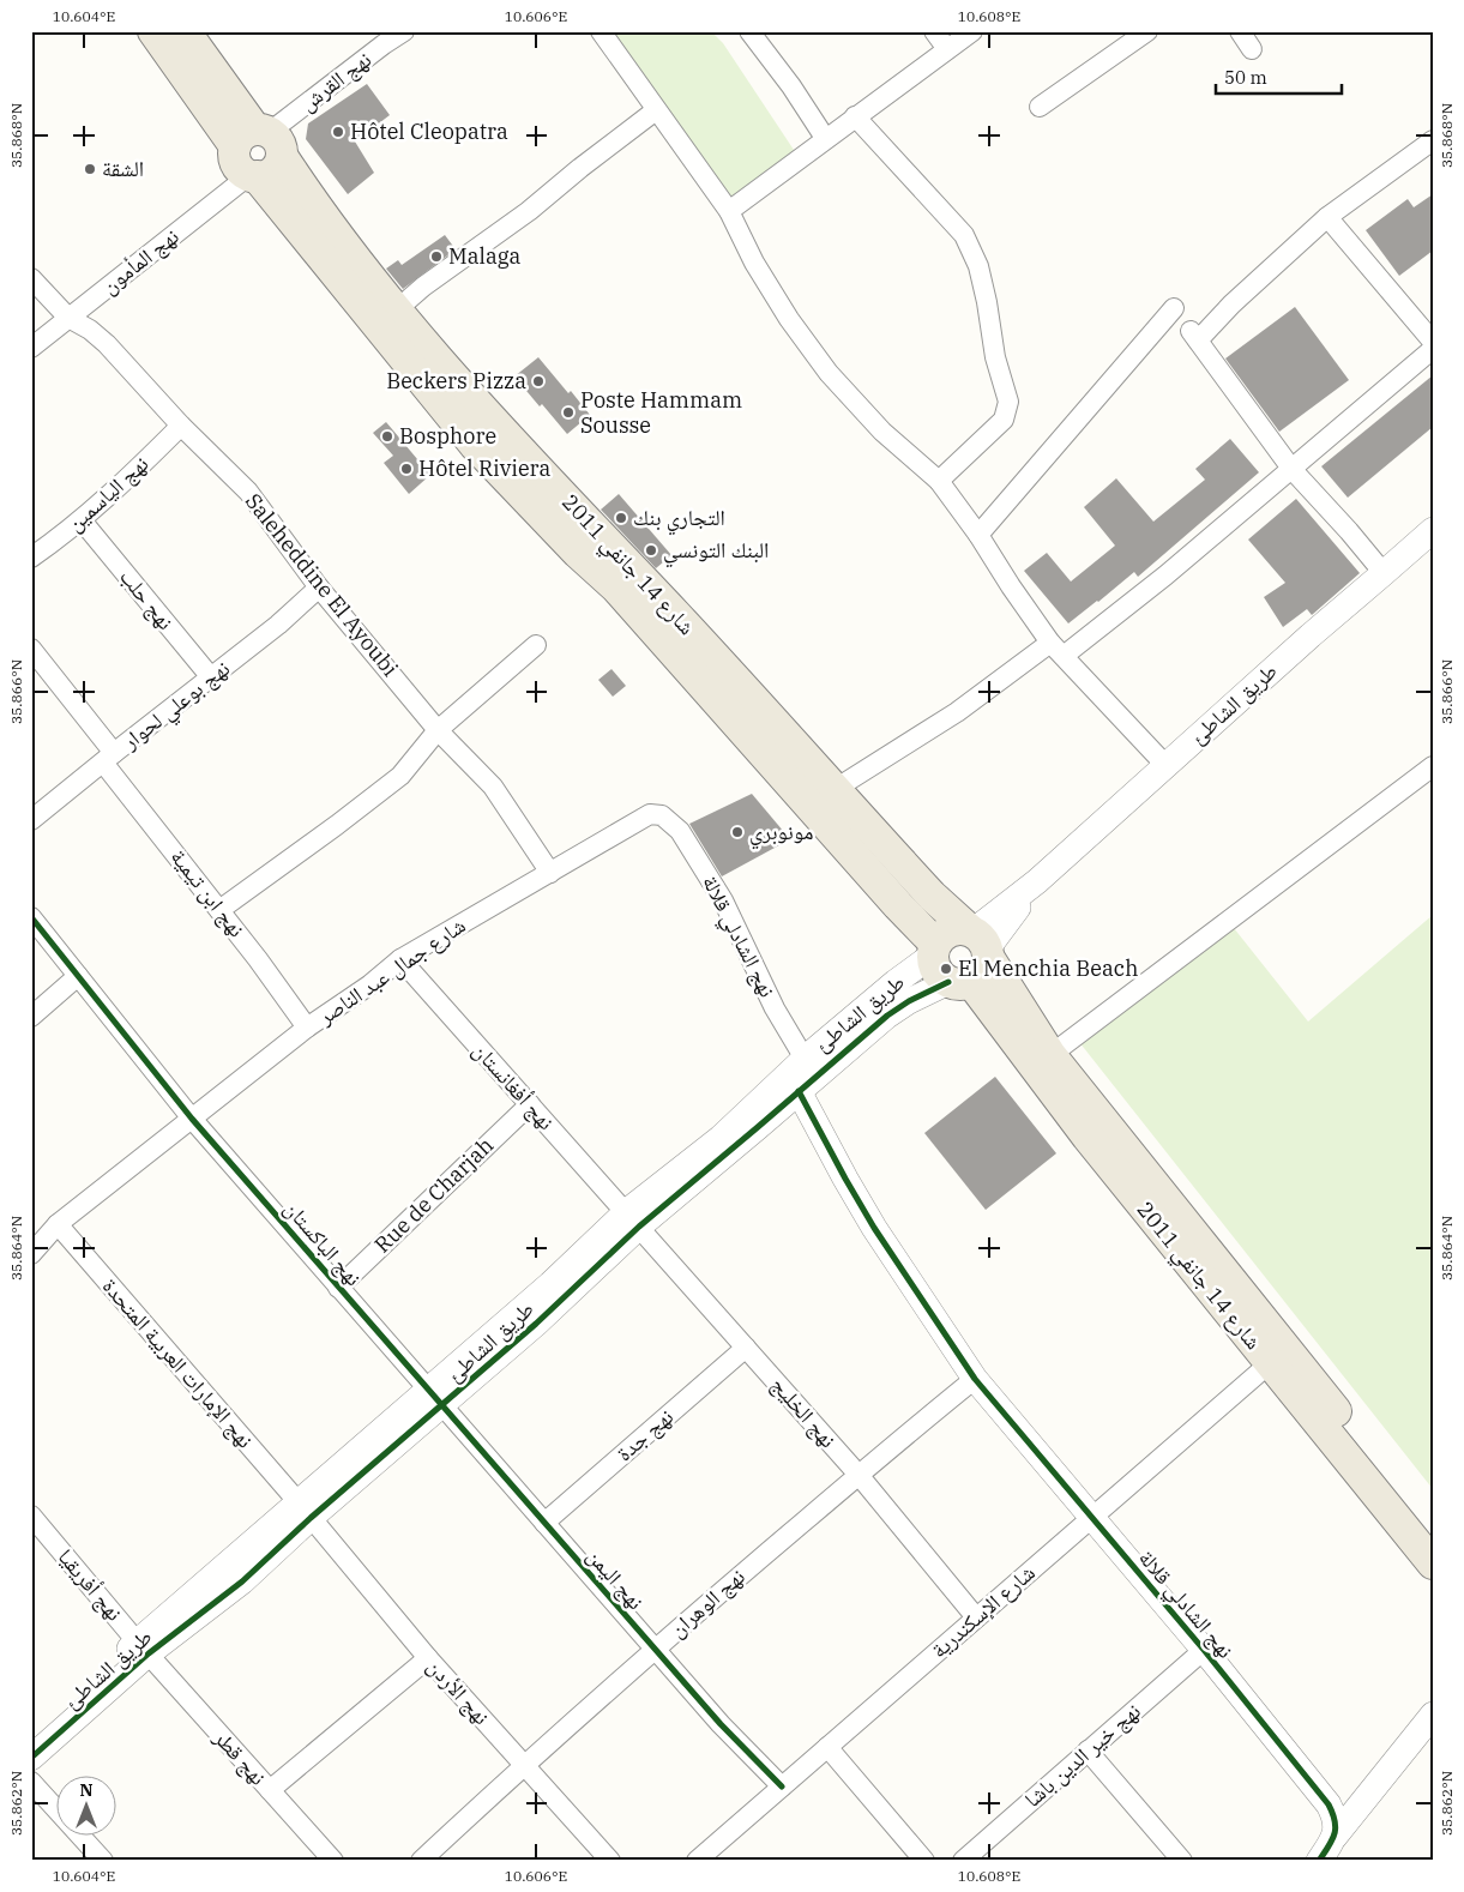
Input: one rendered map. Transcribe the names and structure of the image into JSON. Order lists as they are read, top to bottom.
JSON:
{
  "streets": {
    "main road": ["شارع 14 جانفي 2011"],
    "street": [
      "نهج القرش",
      "نهج المأمون",
      "نهج الياسمين",
      "Saleheddine El Ayoubi",
      "نهج حلب",
      "طريق الشاطئ",
      "نهج بوعلي لحوار",
      "نهج ابن تيمية",
      "نهج الشادلي قلالة",
      "شارع جمال عبد الناصر",
      "نهج أفغانستان",
      "Rue de Charjah",
      "نهج الباكستان",
      "نهج الإمارات العربية المتحدة",
      "نهج الخليج",
      "نهج جدة",
      "نهج اليمن",
      "نهج أفريقيا",
      "نهج الوهران",
      "شارع الإسكندرية",
      "نهج الأردن",
      "نهج خير الدين باشا",
      "نهج قطر"
    ]
  },
  "crossings": [
    ["نهج القرش", "شارع 14 جانفي 2011"],
    ["نهج المأمون", "شارع 14 جانفي 2011"],
    ["نهج المأمون", "Saleheddine El Ayoubi"],
    ["نهج الياسمين", "Saleheddine El Ayoubi"],
    ["نهج الياسمين", "نهج حلب"],
    ["شارع 14 جانفي 2011", "طريق الشاطئ"],
    ["شارع 14 جانفي 2011", "شارع الإسكندرية"],
    ["Saleheddine El Ayoubi", "نهج بوعلي لحوار"],
    ["Saleheddine El Ayoubi", "شارع جمال عبد الناصر"],
    ["نهج حلب", "نهج بوعلي لحوار"],
    ["طريق الشاطئ", "نهج الشادلي قلالة"],
    ["طريق الشاطئ", "نهج أفغانستان"],
    ["طريق الشاطئ", "نهج الباكستان"],
    ["طريق الشاطئ", "نهج الإمارات العربية المتحدة"],
    ["طريق الشاطئ", "نهج الخليج"],
    ["طريق الشاطئ", "نهج اليمن"],
    ["طريق الشاطئ", "نهج أفريقيا"],
    ["طريق الشاطئ", "نهج الأردن"],
    ["طريق الشاطئ", "نهج قطر"],
    ["نهج بوعلي لحوار", "نهج ابن تيمية"],
    ["نهج ابن تيمية", "شارع جمال عبد الناصر"],
    ["نهج الشادلي قلالة", "شارع جمال عبد الناصر"],
    ["نهج الشادلي قلالة", "نهج الوهران"],
    ["نهج الشادلي قلالة", "شارع الإسكندرية"],
    ["نهج الشادلي قلالة", "نهج خير الدين باشا"],
    ["شارع جمال عبد الناصر", "نهج أفغانستان"],
    ["شارع جمال عبد الناصر", "نهج الباكستان"],
    ["شارع جمال عبد الناصر", "نهج الإمارات العربية المتحدة"],
    ["نهج أفغانستان", "Rue de Charjah"],
    ["نهج أفغانستان", "نهج الخليج"],
    ["Rue de Charjah", "نهج الباكستان"],
    ["نهج الباكستان", "نهج اليمن"],
    ["نهج الإمارات العربية المتحدة", "نهج الأردن"],
    ["نهج الخليج", "نهج جدة"],
    ["نهج الخليج", "نهج الوهران"],
    ["نهج الخليج", "شارع الإسكندرية"],
    ["نهج جدة", "نهج اليمن"],
    ["نهج اليمن", "نهج الوهران"],
    ["نهج اليمن", "شارع الإسكندرية"],
    ["نهج أفريقيا", "نهج قطر"],
    ["نهج الوهران", "نهج الأردن"]
  ],
  "places": [
    "Hôtel Cleopatra",
    "الشقة",
    "Malaga",
    "Beckers Pizza",
    "Poste Hammam Sousse",
    "Bosphore",
    "Hôtel Riviera",
    "التجاري بنك",
    "البنك التونسي",
    "مونوبري",
    "El Menchia Beach"
  ],
  "scale_bar": "50 m",
  "north": "top",
  "coordinates": [
    "10.604°E",
    "10.606°E",
    "10.608°E",
    "35.868°N",
    "35.866°N",
    "35.864°N",
    "35.862°N"
  ]
}
